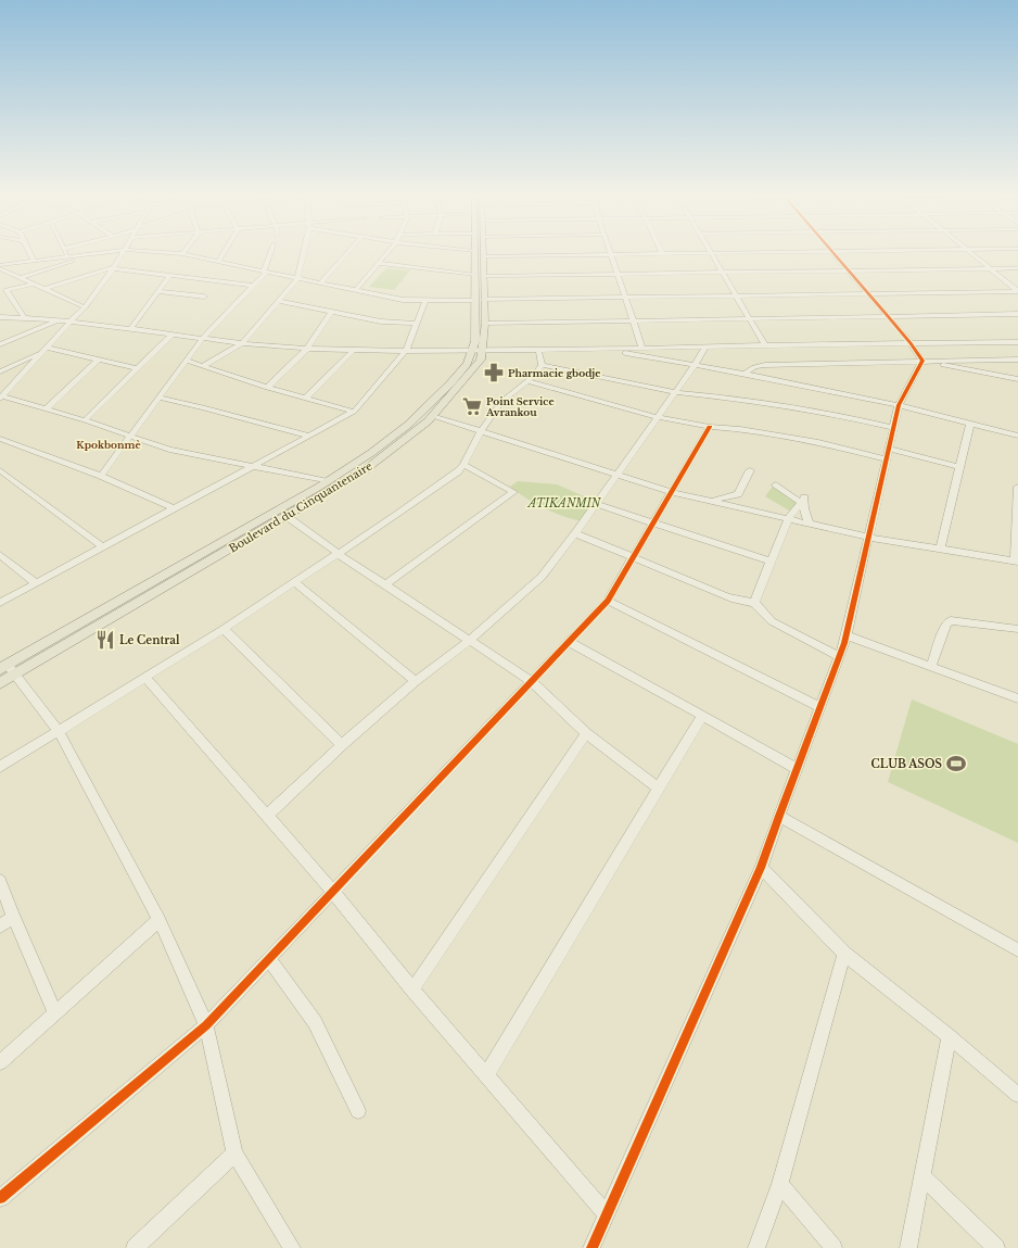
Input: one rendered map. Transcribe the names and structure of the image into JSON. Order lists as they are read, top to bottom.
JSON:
{
  "streets": {
    "main road": ["Boulevard du Cinquantenaire"]
  },
  "districts": ["Kpokbonmè"],
  "parks": ["ATIKANMIN"],
  "places": {
    "pharmacy": ["Pharmacie gbodje"],
    "supermarket": ["Point Service Avrankou"],
    "restaurant": ["Le Central"],
    "sports": ["CLUB ASOS"]
  }
}
